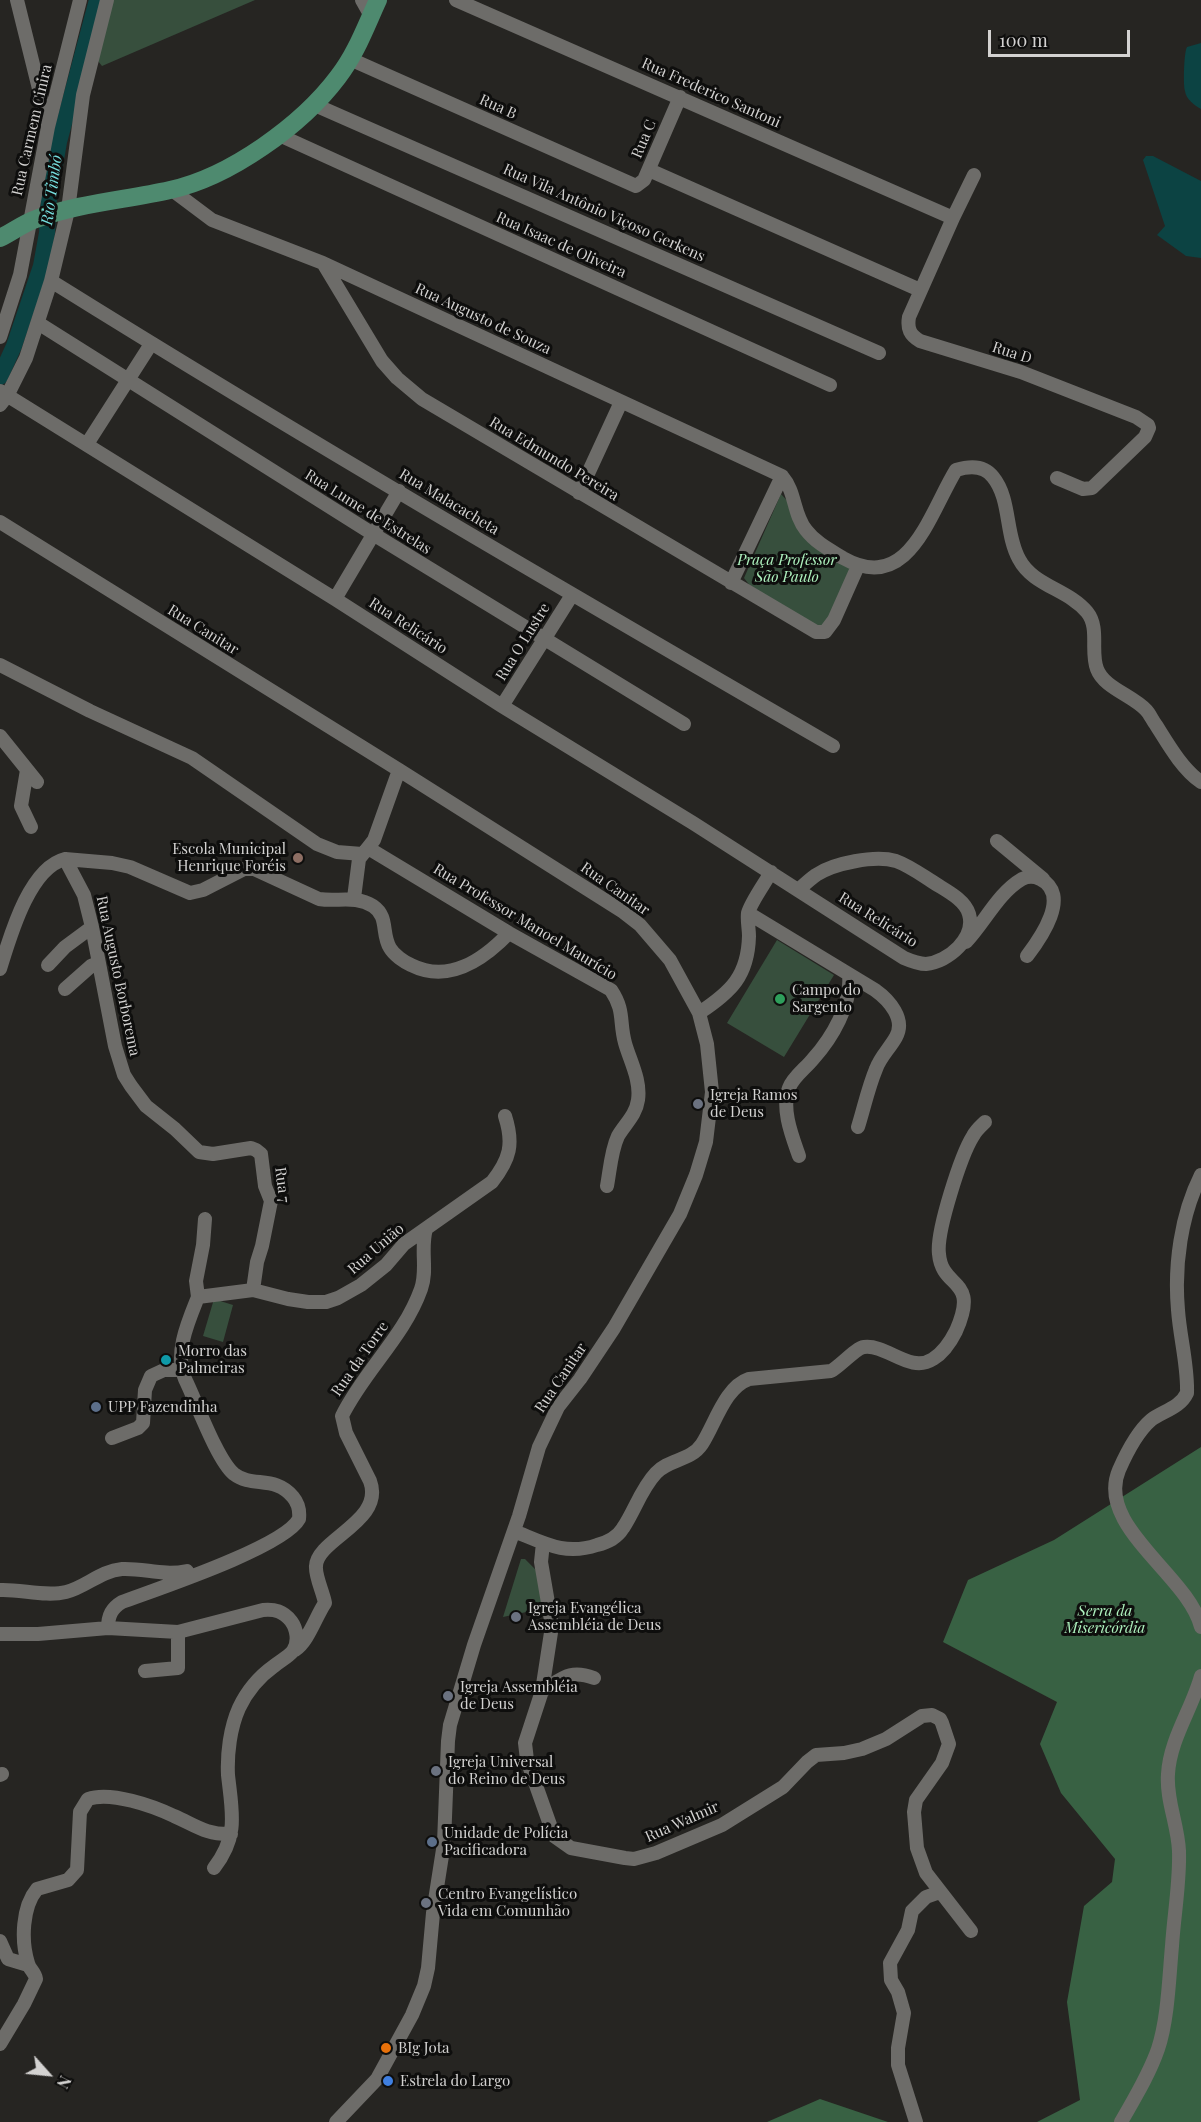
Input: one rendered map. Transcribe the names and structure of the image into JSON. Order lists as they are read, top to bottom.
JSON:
{
  "streets": {
    "street": [
      "Rua Frederico Santoni",
      "Rua B",
      "Rua Carmem Cinira",
      "Rua C",
      "Rua Vila Antônio Viçoso Gerkens",
      "Rua Isaac de Oliveira",
      "Rua Augusto de Souza",
      "Rua D",
      "Rua Edmundo Pereira",
      "Rua Malacacheta",
      "Rua Lume de Estrelas",
      "Rua Relicário",
      "Rua Canitar",
      "Rua O Lustre",
      "Rua Professor Manoel Maurício",
      "Rua Augusto Borborema",
      "Rua 7",
      "Rua União",
      "Rua da Torre",
      "Rua Walmir"
    ]
  },
  "crossings": [
    ["Rua Frederico Santoni", "Rua C"],
    ["Rua Frederico Santoni", "Rua D"],
    ["Rua B", "Rua C"],
    ["Rua Augusto de Souza", "Rua Edmundo Pereira"],
    ["Rua Malacacheta", "Rua O Lustre"],
    ["Rua Lume de Estrelas", "Rua O Lustre"],
    ["Rua Relicário", "Rua O Lustre"],
    ["Rua Augusto Borborema", "Rua 7"],
    ["Rua 7", "Rua União"],
    ["Rua União", "Rua da Torre"]
  ],
  "water": ["Rio Timbó"],
  "parks": ["Praça Professor São Paulo", "Serra da Misericórdia"],
  "places": [
    "Escola Municipal Henrique Foréis",
    "Campo do Sargento",
    "Igreja Ramos de Deus",
    "Morro das Palmeiras",
    "UPP Fazendinha",
    "Igreja Evangélica Assembléia de Deus",
    "Igreja Assembléia de Deus",
    "Igreja Universal do Reino de Deus",
    "Unidade de Polícia Pacificadora",
    "Centro Evangelístico Vida em Comunhão",
    "BIg Jota",
    "Estrela do Largo"
  ],
  "scale_bar": "100 m",
  "north": "bottom right"
}
